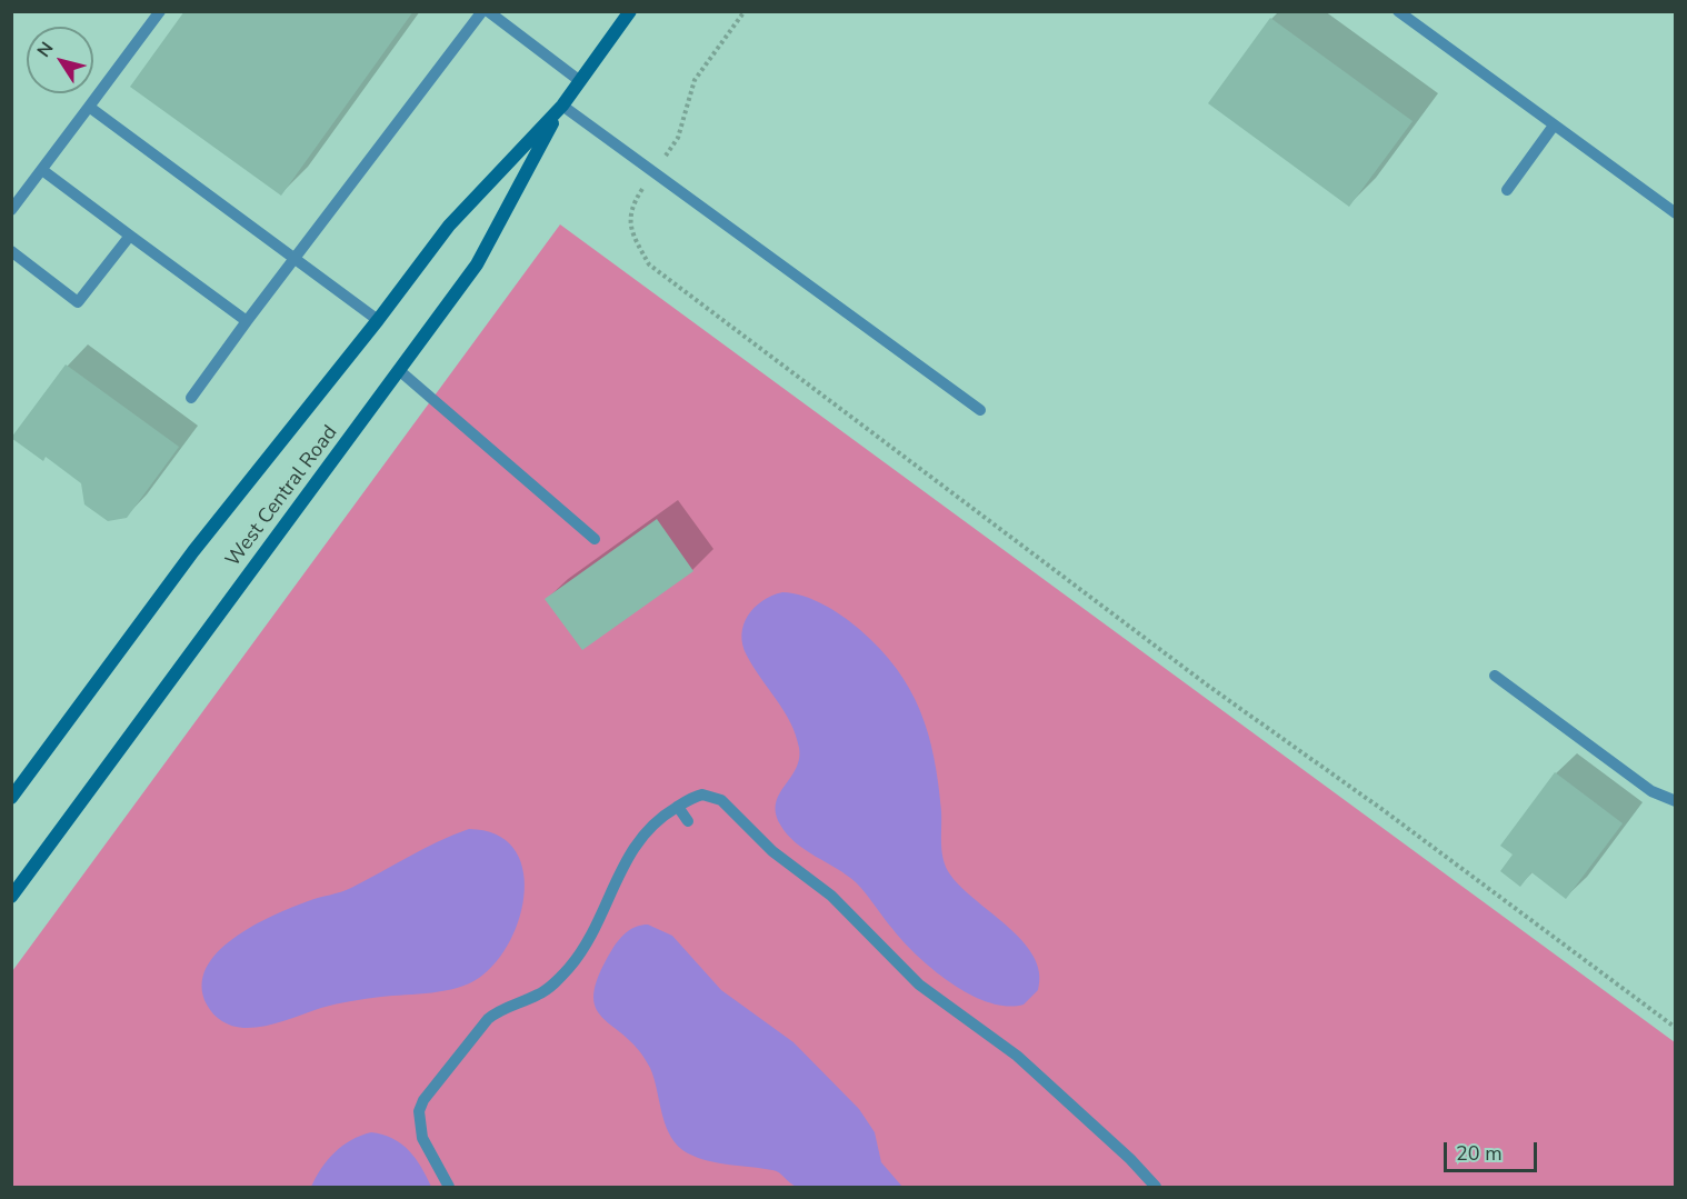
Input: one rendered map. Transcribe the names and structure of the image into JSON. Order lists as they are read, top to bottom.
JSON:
{
  "streets": {
    "main road": ["West Central Road"]
  },
  "scale_bar": "20 m",
  "north": "top left"
}
